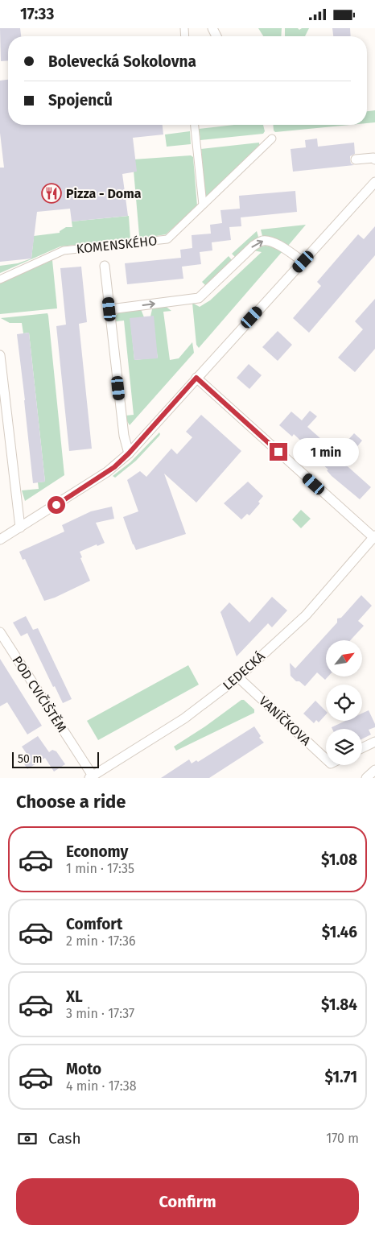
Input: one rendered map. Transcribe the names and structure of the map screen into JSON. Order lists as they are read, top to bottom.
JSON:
{
  "streets": {
    "street": [
      "KOMENSKÉHO",
      "LEDECKÁ",
      "POD CVIČIŠTĚM",
      "VANÍČKOVA"
    ]
  },
  "crossings": [
    ["LEDECKÁ", "POD CVIČIŠTĚM"],
    ["LEDECKÁ", "VANÍČKOVA"]
  ],
  "places": {
    "restaurant": ["Pizza - Doma"]
  },
  "scale_bar": "50 m",
  "north": "top right",
  "page": {
    "status": "17:33",
    "banner": ["Bolevecká Sokolovna", "Spojenců"],
    "bubble": "1 min",
    "scale": "50 m",
    "heading": "Choose a ride",
    "list": [
      {
        "name": "Economy",
        "note": "1 min · 17:35",
        "value": "$1.08"
      },
      {
        "name": "Comfort",
        "note": "2 min · 17:36",
        "value": "$1.46"
      },
      {
        "name": "XL",
        "note": "3 min · 17:37",
        "value": "$1.84"
      },
      {
        "name": "Moto",
        "note": "4 min · 17:38",
        "value": "$1.71"
      }
    ],
    "pay": ["Cash", "170 m"],
    "buttons": "Confirm"
  }
}
